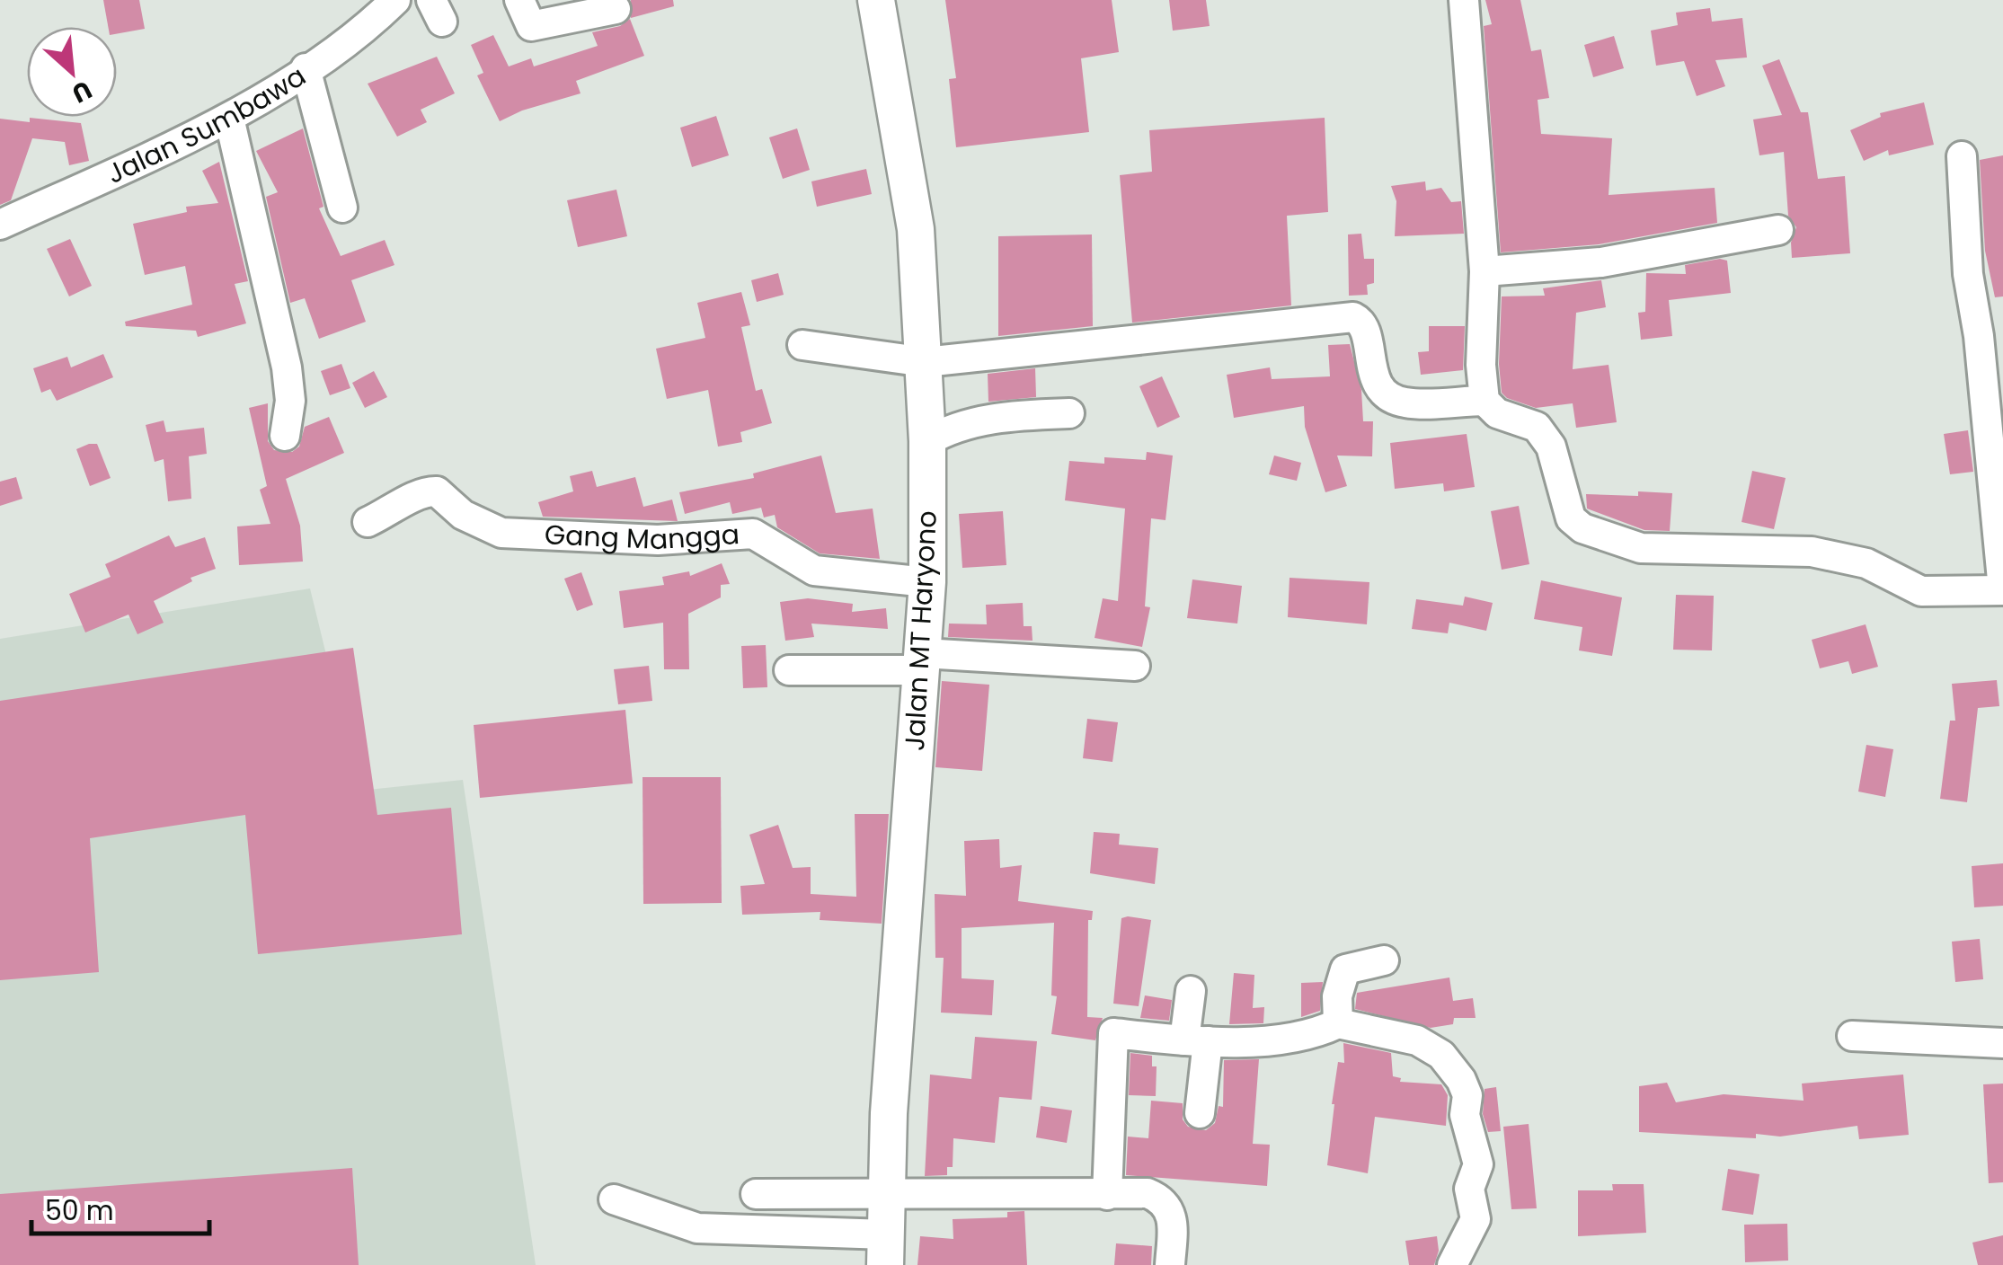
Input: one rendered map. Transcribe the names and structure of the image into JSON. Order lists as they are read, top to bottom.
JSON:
{
  "streets": {
    "main road": ["Jalan MT Haryono"],
    "street": ["Jalan Sumbawa", "Gang Mangga"]
  },
  "crossings": [
    ["Gang Mangga", "Jalan MT Haryono"]
  ],
  "scale_bar": "50 m",
  "north": "bottom right"
}
